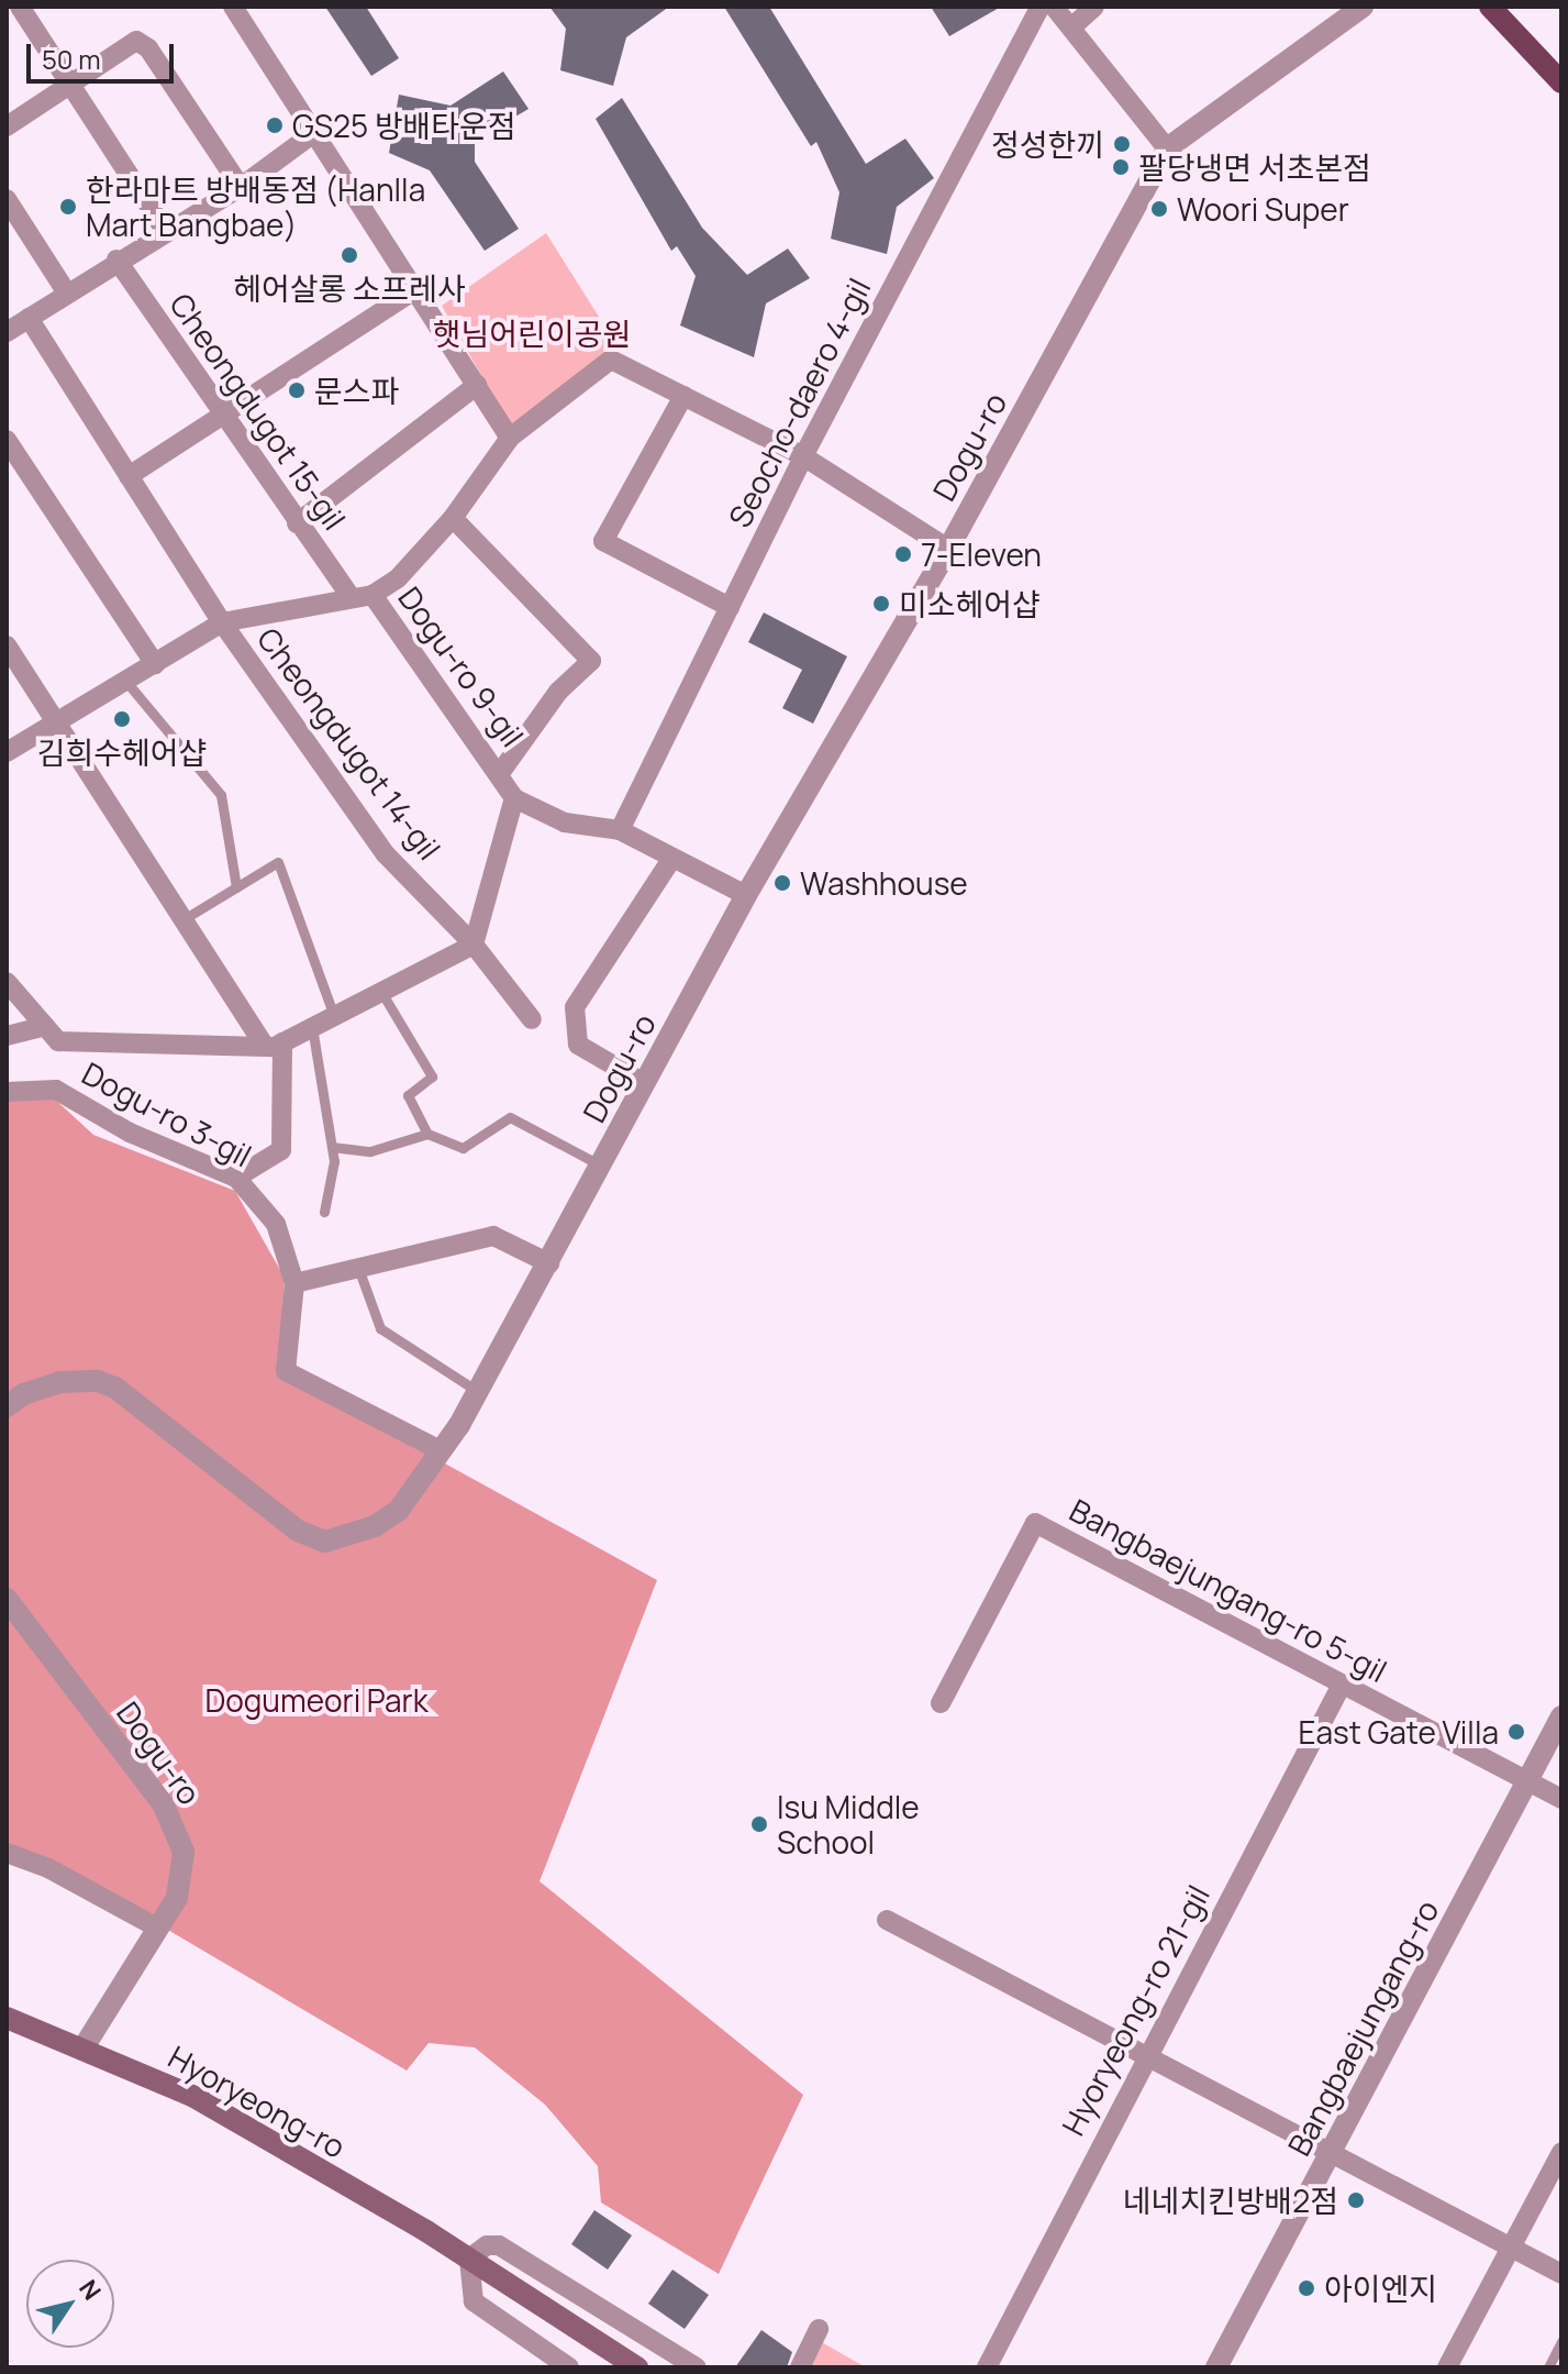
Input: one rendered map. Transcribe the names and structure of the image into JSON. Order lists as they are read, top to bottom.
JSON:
{
  "streets": {
    "main road": ["Hyoryeong-ro"],
    "street": [
      "Seocho-daero 4-gil",
      "Cheongdugot 15-gil",
      "Dogu-ro",
      "Dogu-ro 9-gil",
      "Cheongdugot 14-gil",
      "Dogu-ro 3-gil",
      "Bangbaejungang-ro 5-gil",
      "Hyoryeong-ro 21-gil",
      "Bangbaejungang-ro"
    ]
  },
  "crossings": [
    ["Dogu-ro", "Dogu-ro 3-gil"],
    ["Dogu-ro", "Hyoryeong-ro"],
    ["Bangbaejungang-ro 5-gil", "Hyoryeong-ro 21-gil"],
    ["Bangbaejungang-ro 5-gil", "Bangbaejungang-ro"]
  ],
  "parks": ["햇님어린이공원", "Dogumeori Park"],
  "places": [
    "GS25 방배타운점",
    "정성한끼",
    "팔당냉면 서초본점",
    "한라마트 방배동점 (Hanlla Mart Bangbae)",
    "Woori Super",
    "헤어살롱 소프레사",
    "문스파",
    "7-Eleven",
    "미소헤어샵",
    "김희수헤어샵",
    "Washhouse",
    "East Gate Villa",
    "Isu Middle School",
    "네네치킨방배2점",
    "아이엔지"
  ],
  "scale_bar": "50 m",
  "north": "top right"
}
